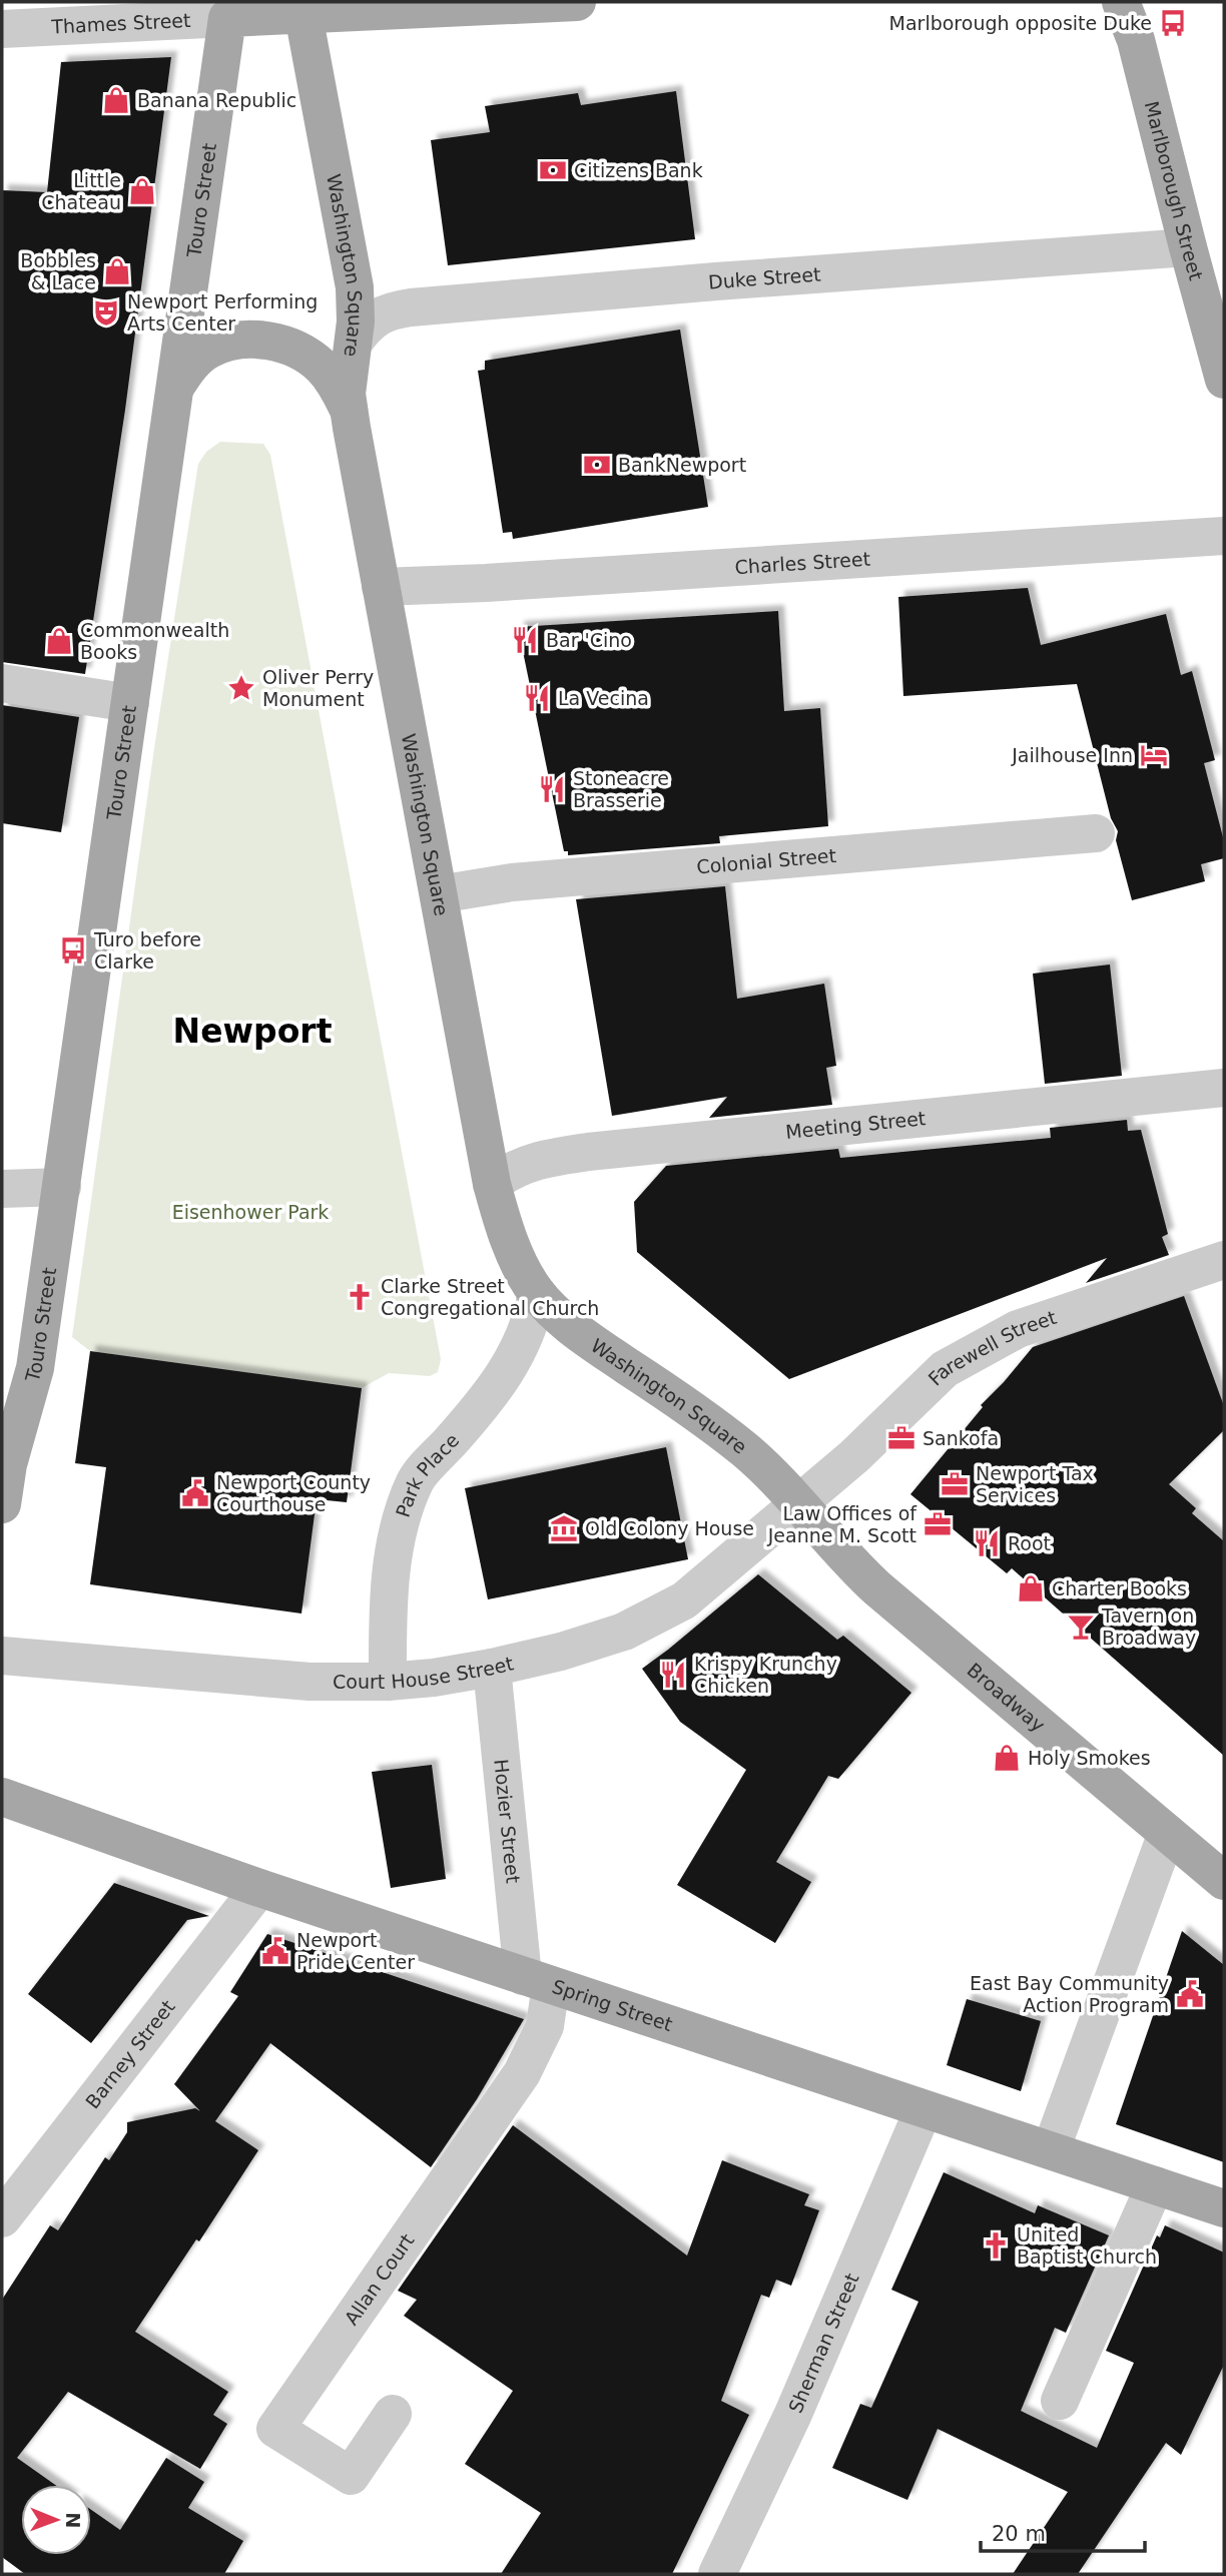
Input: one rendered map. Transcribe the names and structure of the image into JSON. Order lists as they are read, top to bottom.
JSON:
{
  "streets": {
    "main road": [
      "Thames Street",
      "Marlborough Street",
      "Touro Street",
      "Washington Square",
      "Broadway",
      "Spring Street"
    ],
    "street": [
      "Duke Street",
      "Charles Street",
      "Colonial Street",
      "Meeting Street",
      "Farewell Street",
      "Park Place",
      "Court House Street",
      "Hozier Street",
      "Barney Street",
      "Allan Court",
      "Sherman Street"
    ]
  },
  "crossings": [
    ["Thames Street", "Touro Street"],
    ["Thames Street", "Washington Square"],
    ["Marlborough Street", "Duke Street"],
    ["Washington Square", "Duke Street"],
    ["Washington Square", "Charles Street"],
    ["Washington Square", "Colonial Street"],
    ["Washington Square", "Meeting Street"],
    ["Washington Square", "Farewell Street"],
    ["Washington Square", "Park Place"],
    ["Washington Square", "Court House Street"],
    ["Washington Square", "Broadway"],
    ["Farewell Street", "Court House Street"],
    ["Farewell Street", "Broadway"],
    ["Park Place", "Court House Street"],
    ["Court House Street", "Broadway"],
    ["Court House Street", "Hozier Street"],
    ["Hozier Street", "Spring Street"],
    ["Hozier Street", "Allan Court"],
    ["Spring Street", "Barney Street"],
    ["Spring Street", "Allan Court"],
    ["Spring Street", "Sherman Street"]
  ],
  "districts": ["Newport"],
  "parks": ["Eisenhower Park"],
  "places": {
    "bus stop": ["Marlborough opposite Duke", "Turo before Clarke"],
    "shop": [
      "Banana Republic",
      "Little Chateau",
      "Bobbles & Lace",
      "Commonwealth Books",
      "Charter Books",
      "Holy Smokes"
    ],
    "bank": ["Citizens Bank", "BankNewport"],
    "theatre": ["Newport Performing Arts Center"],
    "restaurant": [
      "Bar 'Cino",
      "La Vecina",
      "Stoneacre Brasserie",
      "Root",
      "Krispy Krunchy Chicken"
    ],
    "place": ["Oliver Perry Monument"],
    "hotel": ["Jailhouse Inn"],
    "church": ["Clarke Street Congregational Church", "United Baptist Church"],
    "office": ["Sankofa", "Newport Tax Services", "Law Offices of Jeanne M. Scott"],
    "public building": ["Newport County Courthouse", "Newport Pride Center", "East Bay Community Action Program"],
    "museum": ["Old Colony House"],
    "bar": ["Tavern on Broadway"]
  },
  "scale_bar": "20 m",
  "north": "right"
}
